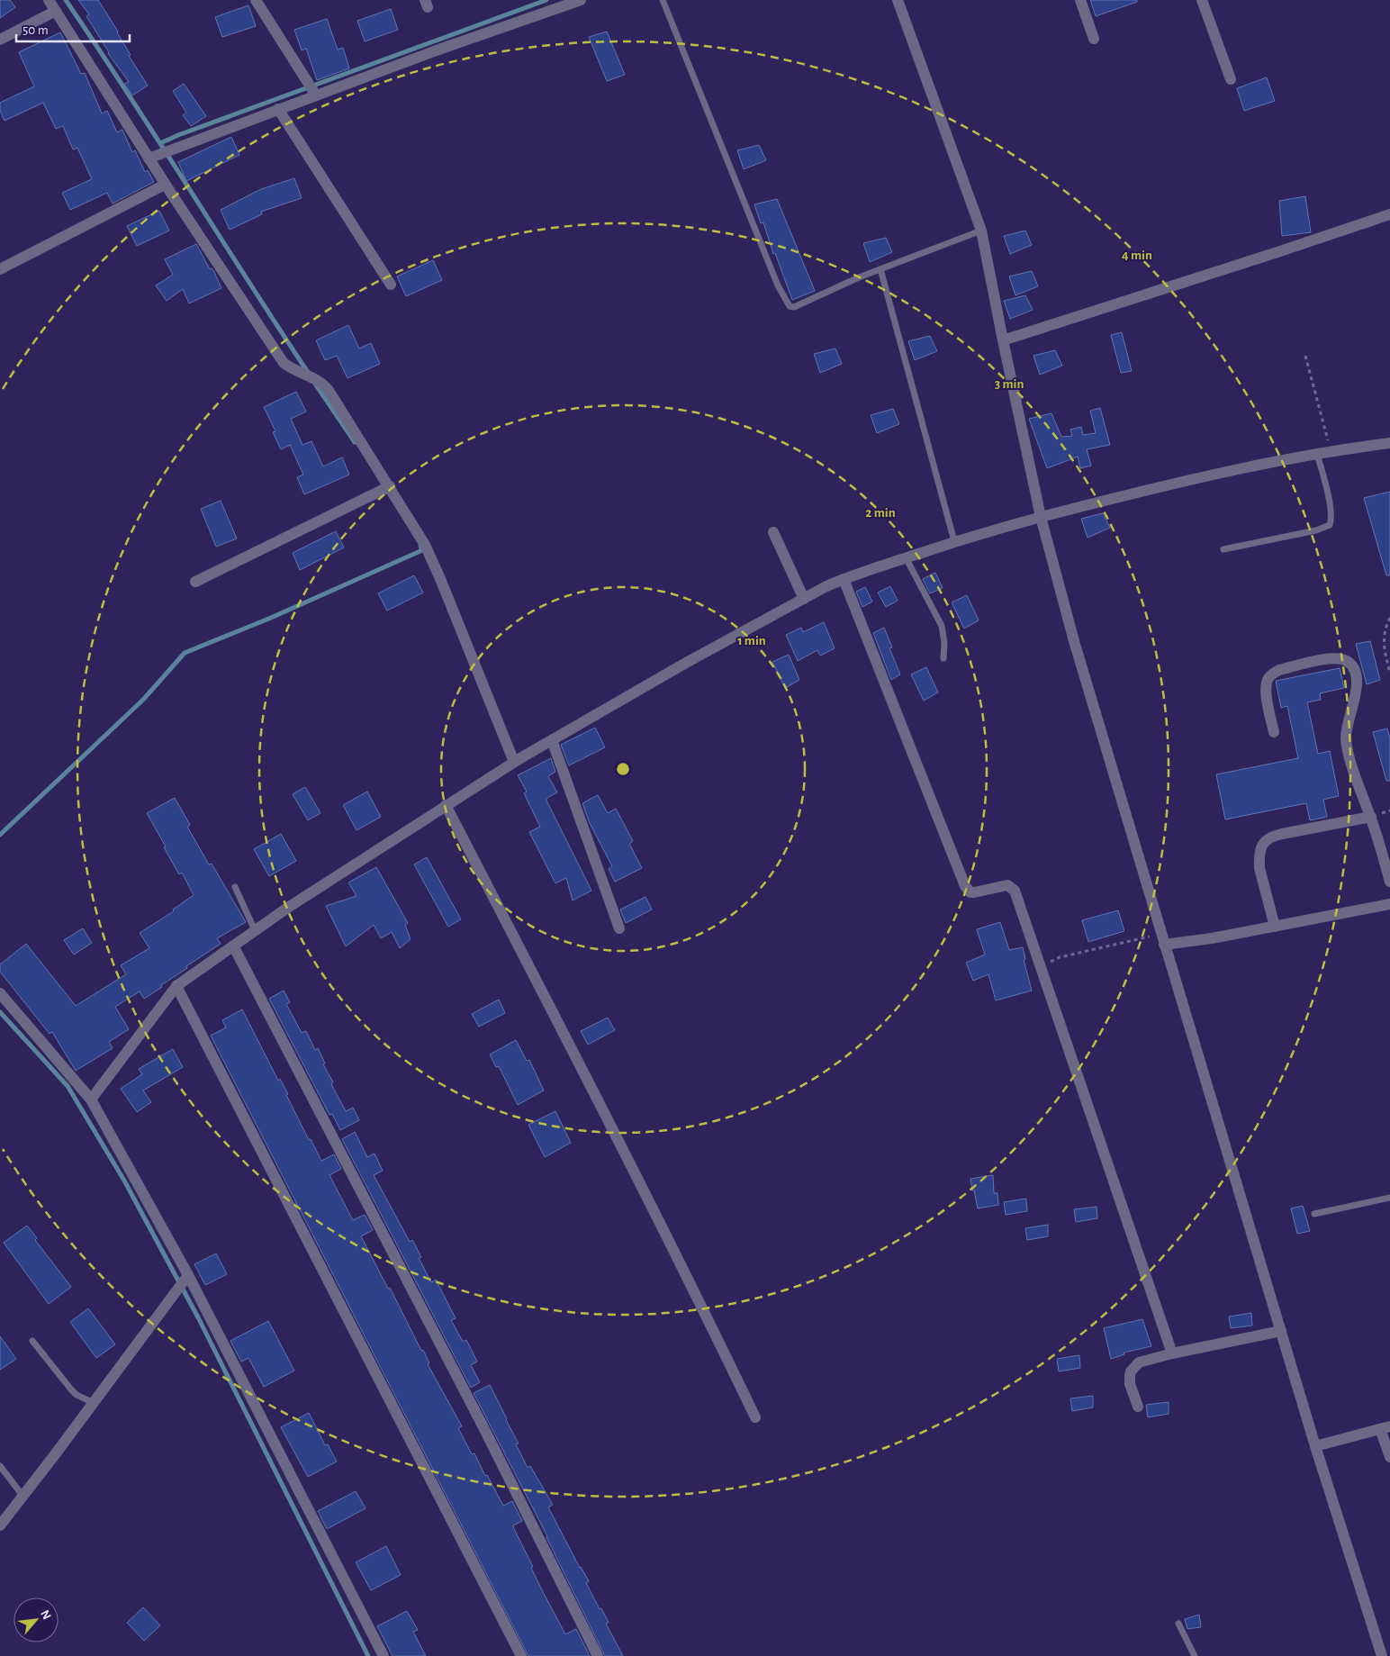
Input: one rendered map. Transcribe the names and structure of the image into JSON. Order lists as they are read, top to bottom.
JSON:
{
  "scale_bar": "50 m",
  "north": "top right",
  "rings": [
    "4 min",
    "3 min",
    "2 min",
    "1 min"
  ]
}
